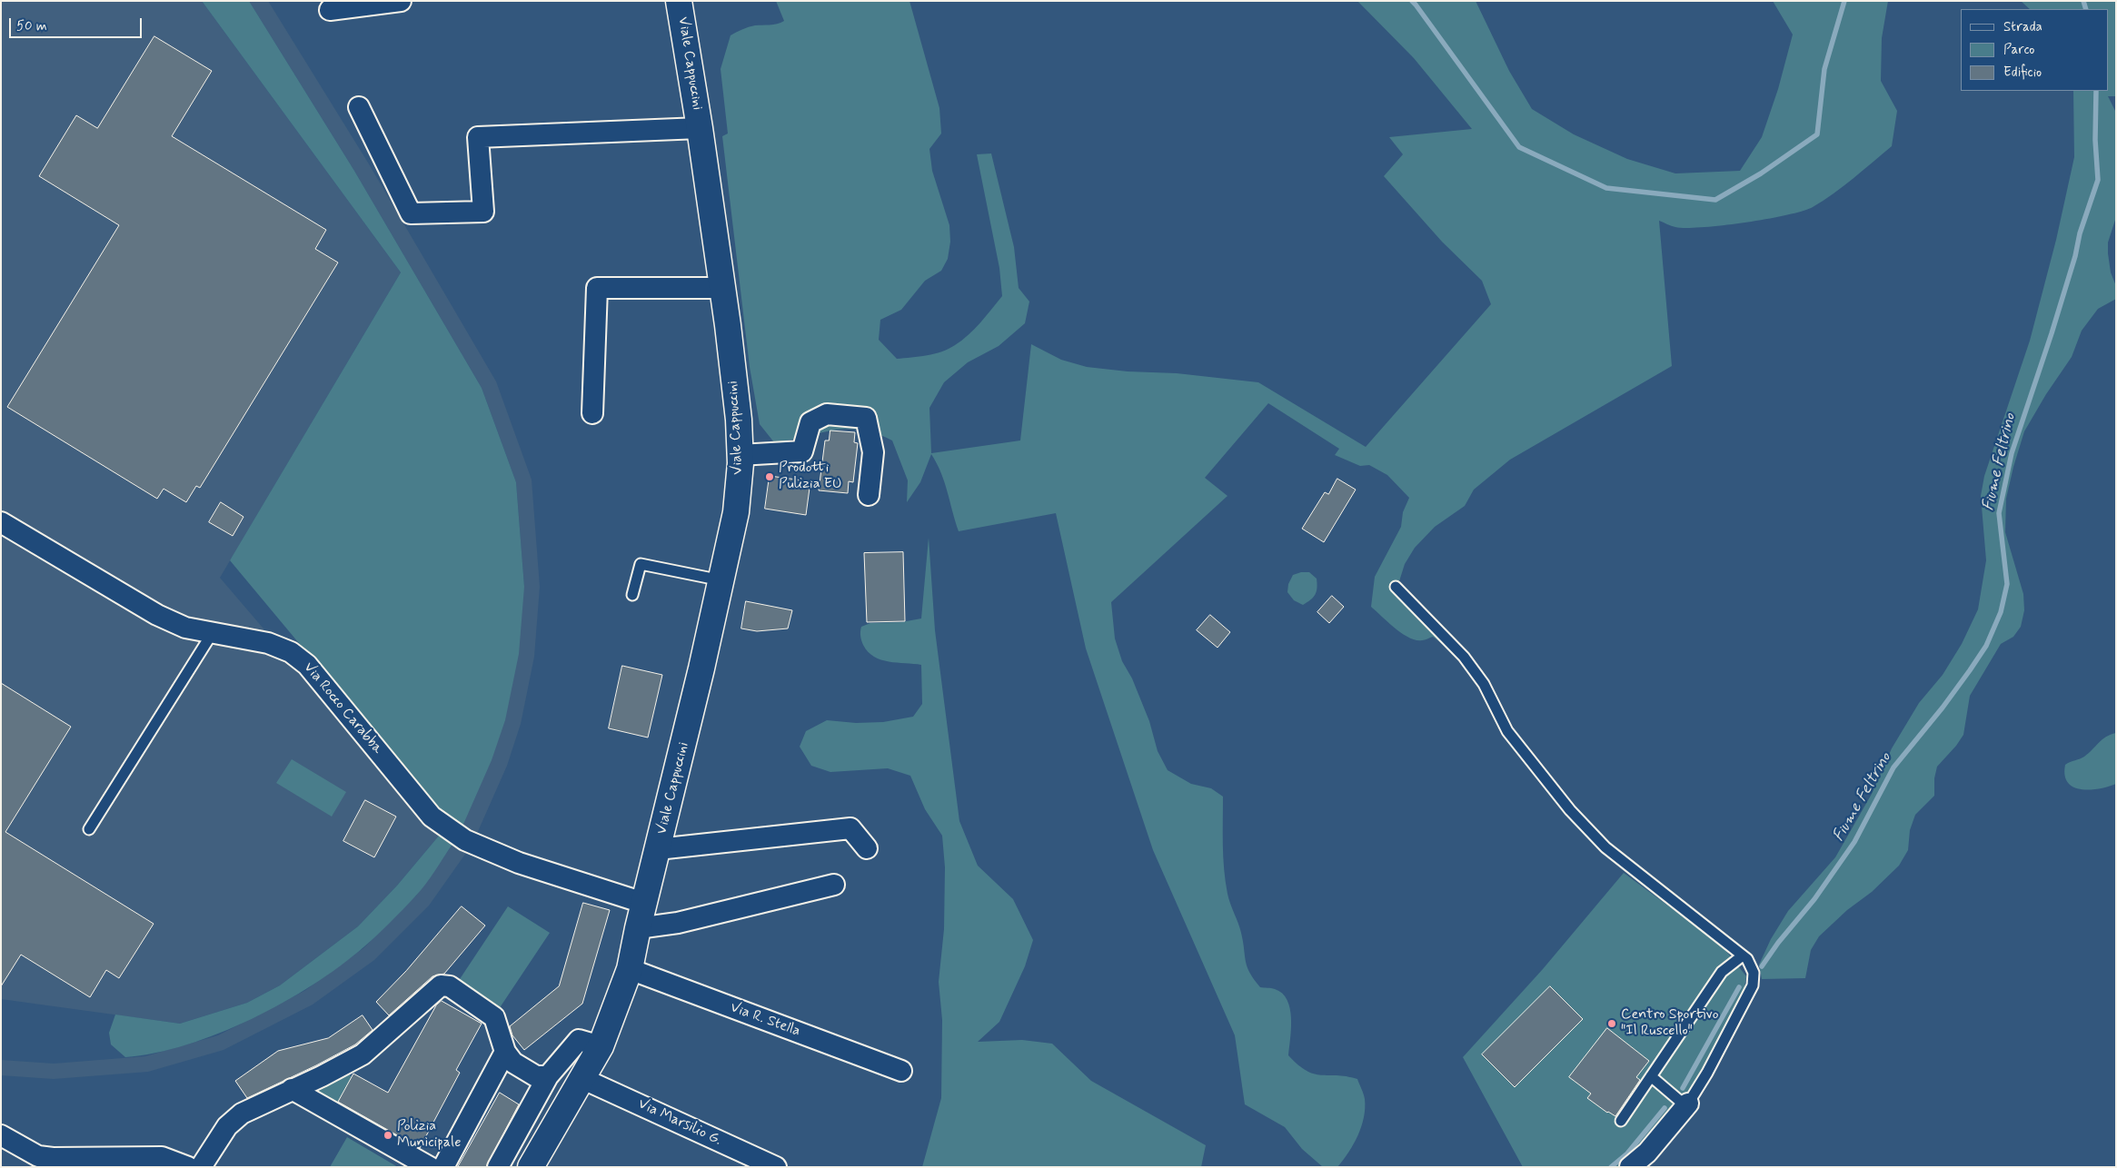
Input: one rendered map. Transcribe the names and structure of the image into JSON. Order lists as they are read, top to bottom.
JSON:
{
  "streets": {
    "street": [
      "Viale Cappuccini",
      "Via Rocco Carabba",
      "Via R. Stella",
      "Via Marsilio G."
    ]
  },
  "crossings": [
    ["Viale Cappuccini", "Via Rocco Carabba"],
    ["Viale Cappuccini", "Via R. Stella"],
    ["Viale Cappuccini", "Via Marsilio G."]
  ],
  "water": ["Fiume Feltrino"],
  "places": ["Prodotti Pulizia EU", "Centro Sportivo \"Il Ruscello\"", "Polizia Municipale"],
  "legend": ["Strada", "Parco", "Edificio"],
  "scale_bar": "50 m"
}
